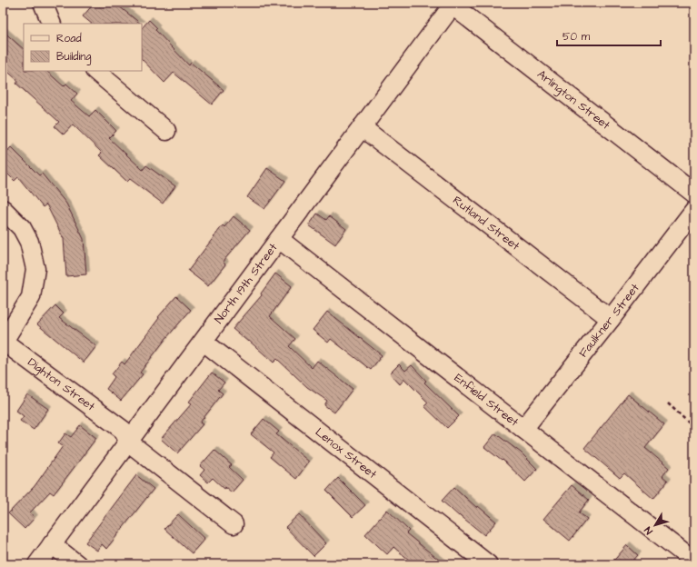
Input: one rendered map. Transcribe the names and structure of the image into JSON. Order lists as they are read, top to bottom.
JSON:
{
  "streets": {
    "street": [
      "Arlington Street",
      "Rutland Street",
      "North 19th Street",
      "Faulkner Street",
      "Dighton Street",
      "Enfield Street",
      "Lenox Street"
    ]
  },
  "crossings": [
    ["Arlington Street", "North 19th Street"],
    ["Rutland Street", "North 19th Street"],
    ["Rutland Street", "Faulkner Street"],
    ["North 19th Street", "Dighton Street"],
    ["North 19th Street", "Enfield Street"],
    ["North 19th Street", "Lenox Street"],
    ["Faulkner Street", "Enfield Street"]
  ],
  "legend": ["Road", "Building"],
  "scale_bar": "50 m",
  "north": "bottom left"
}
